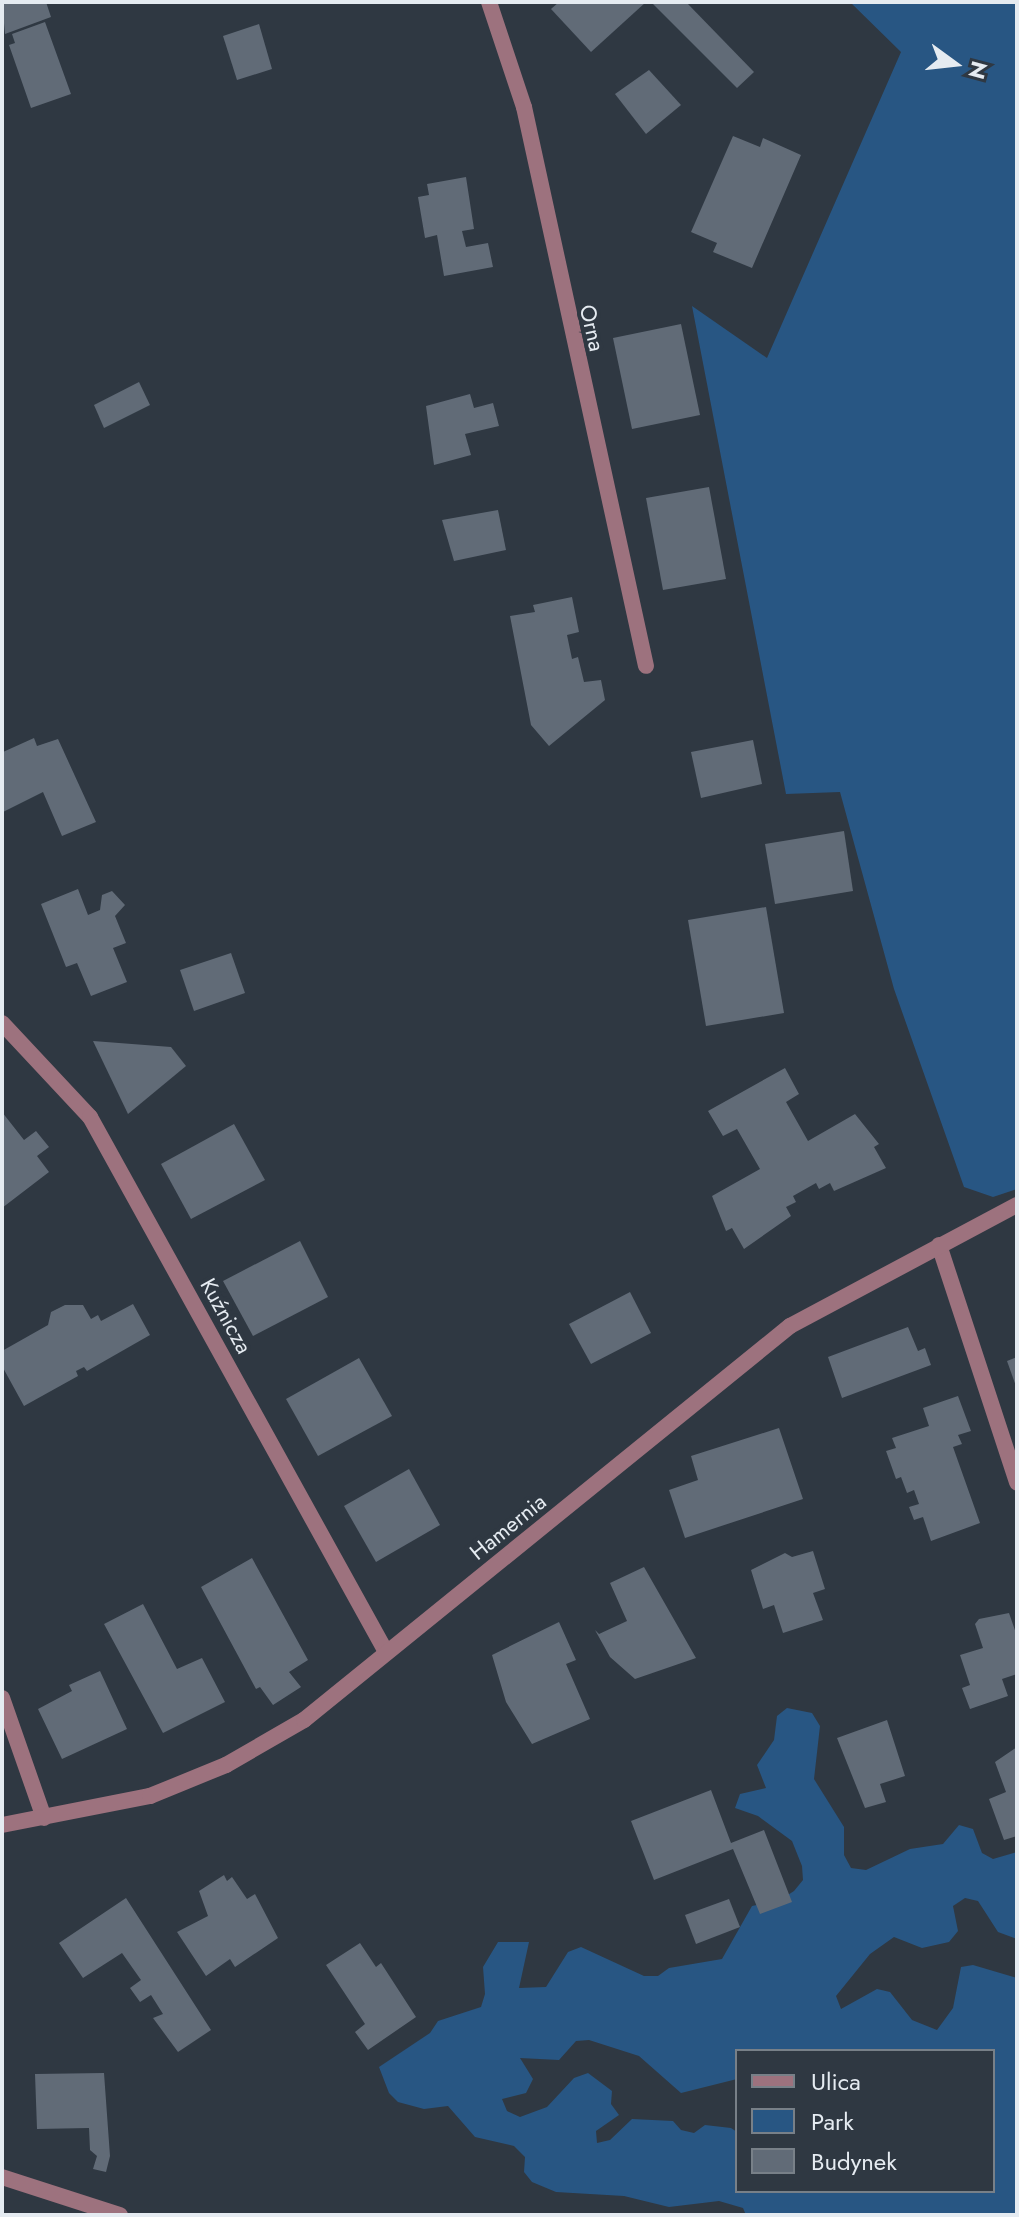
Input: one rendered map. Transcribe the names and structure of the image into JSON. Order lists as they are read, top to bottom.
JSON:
{
  "streets": {
    "street": ["Orna", "Kuźnicza", "Hamernia"]
  },
  "crossings": [
    ["Kuźnicza", "Hamernia"]
  ],
  "legend": ["Ulica", "Park", "Budynek"],
  "north": "right"
}
